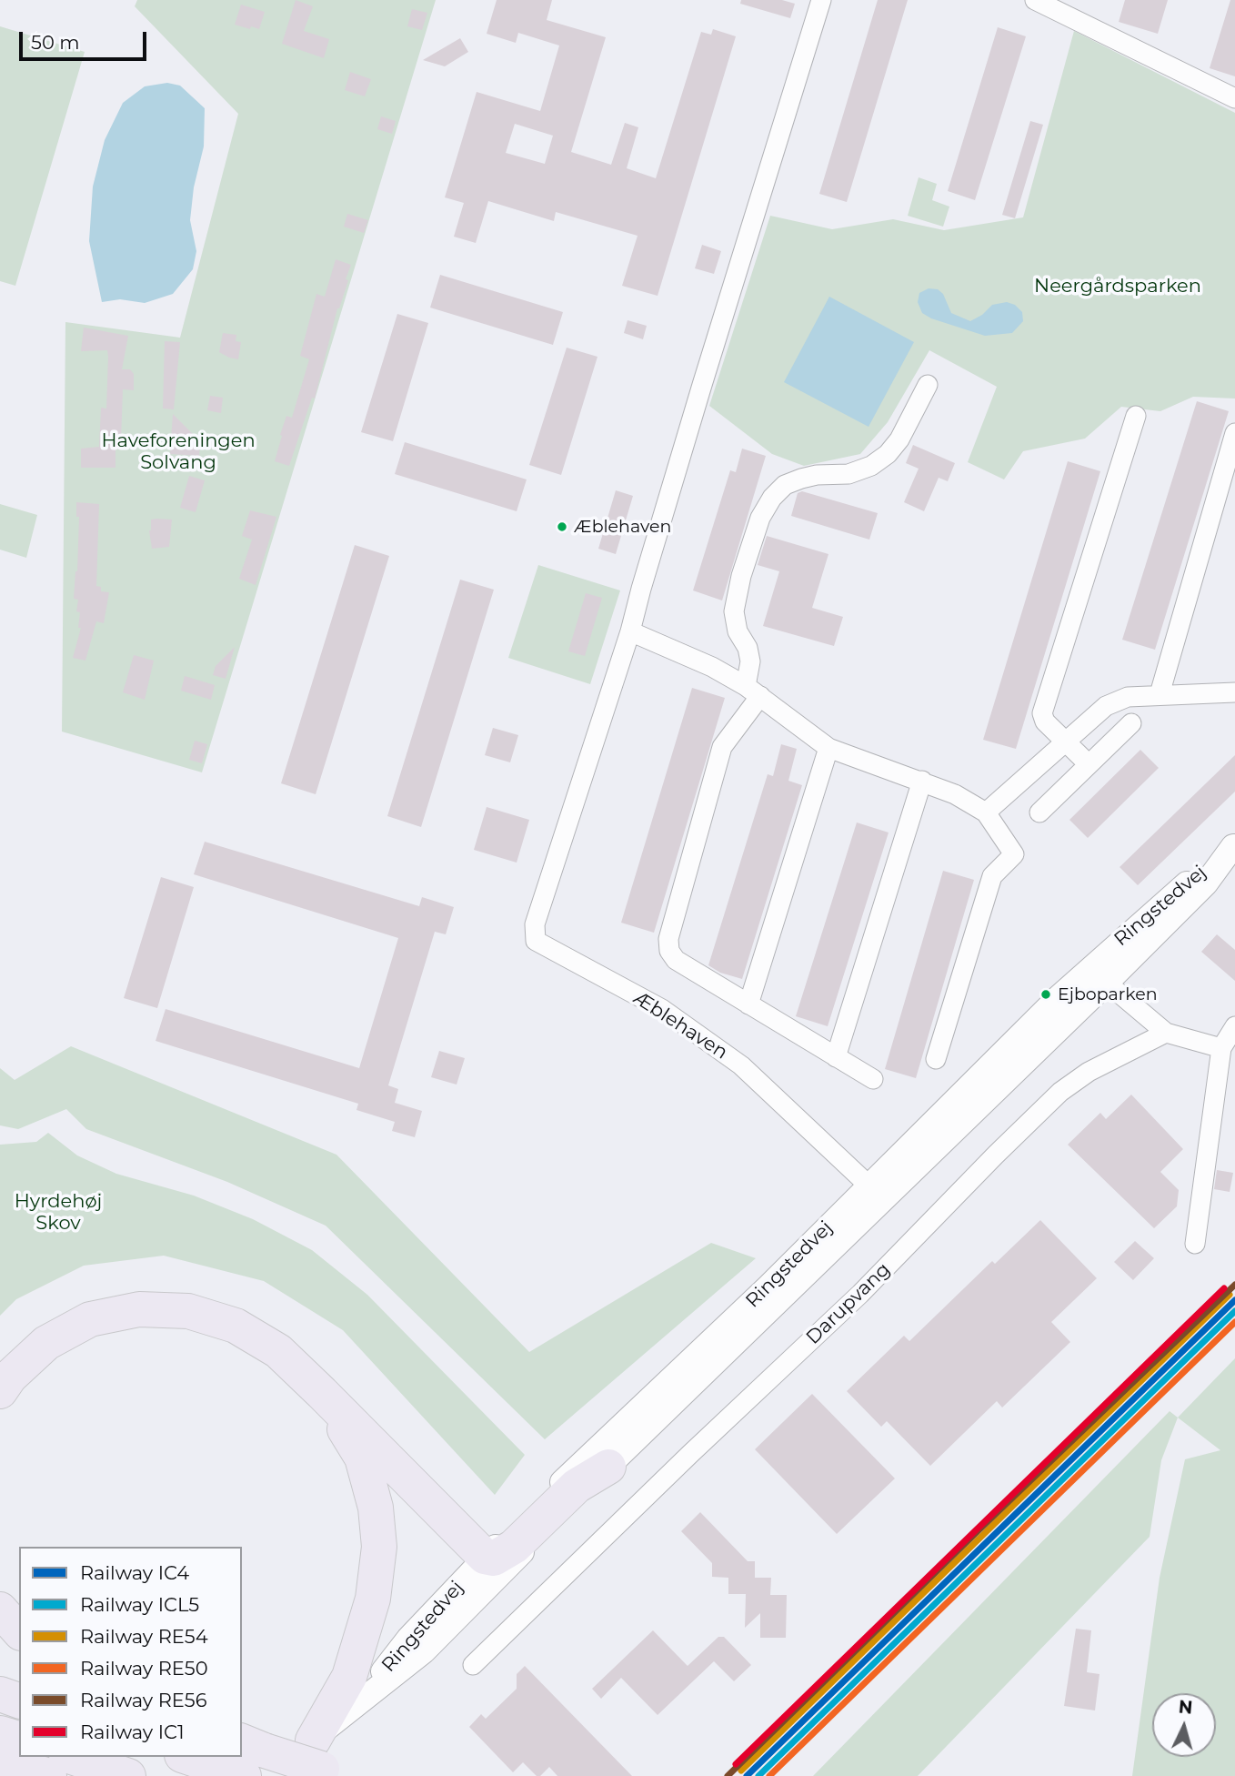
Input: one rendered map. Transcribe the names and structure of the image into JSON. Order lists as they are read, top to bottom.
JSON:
{
  "streets": {
    "street": ["Ringstedvej", "Æblehaven", "Darupvang"]
  },
  "crossings": [
    ["Ringstedvej", "Æblehaven"]
  ],
  "parks": ["Neergårdsparken", "Haveforeningen Solvang", "Hyrdehøj Skov"],
  "places": ["Æblehaven", "Ejboparken"],
  "lines": [
    "rail line RE56",
    "rail line IC1",
    "rail line RE54",
    "rail line IC4",
    "rail line ICL5",
    "rail line RE50"
  ],
  "legend": [
    "Railway IC4",
    "Railway ICL5",
    "Railway RE54",
    "Railway RE50",
    "Railway RE56",
    "Railway IC1"
  ],
  "scale_bar": "50 m",
  "north": "top"
}
